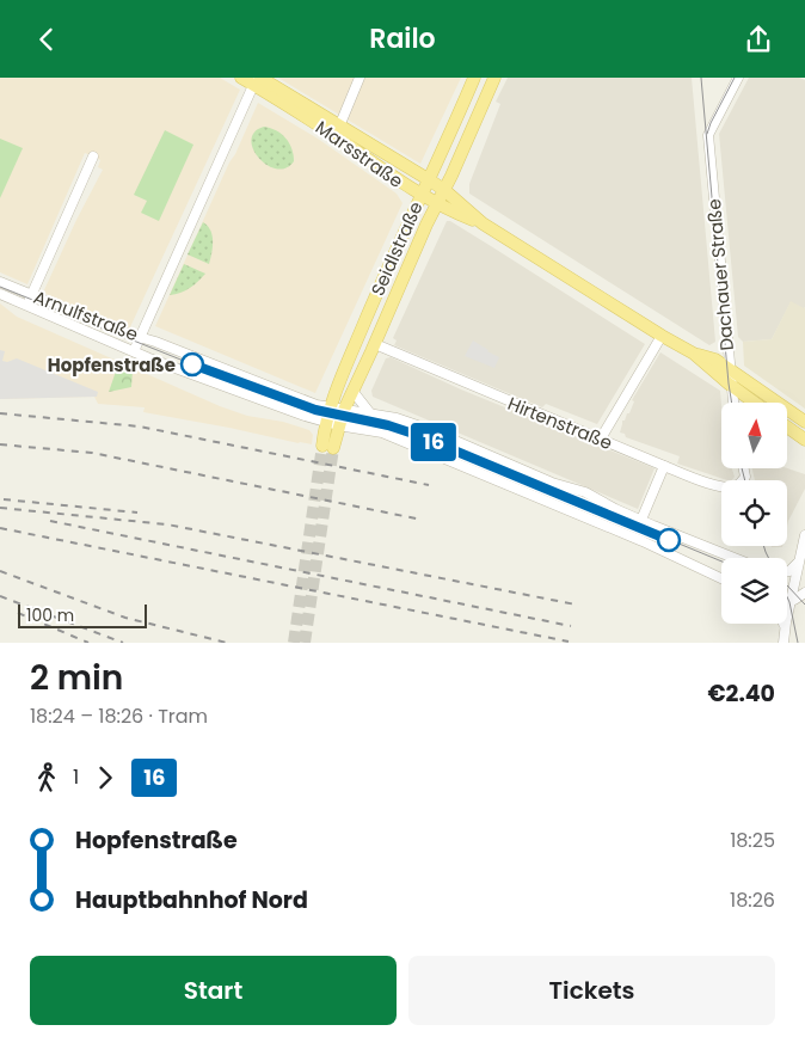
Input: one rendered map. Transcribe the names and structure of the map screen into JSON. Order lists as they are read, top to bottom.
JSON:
{
  "streets": {
    "main road": ["Marsstraße", "Seidlstraße"],
    "street": ["Dachauer Straße", "Arnulfstraße", "Hirtenstraße"]
  },
  "crossings": [
    ["Marsstraße", "Seidlstraße"],
    ["Marsstraße", "Dachauer Straße"],
    ["Seidlstraße", "Arnulfstraße"],
    ["Seidlstraße", "Hirtenstraße"]
  ],
  "places": ["Hopfenstraße"],
  "lines": ["tram line 16"],
  "scale_bar": "100 m",
  "north": "top",
  "page": {
    "header": "Railo",
    "on_map": "16",
    "scale": "100 m",
    "heading": ["2 min", "18:24 – 18:26 · Tram", "€2.40"],
    "legs": ["1", "16"],
    "list": [
      {
        "name": "Hopfenstraße",
        "value": "18:25"
      },
      {
        "name": "Hauptbahnhof Nord",
        "value": "18:26"
      }
    ],
    "buttons": ["Start", "Tickets"]
  }
}
